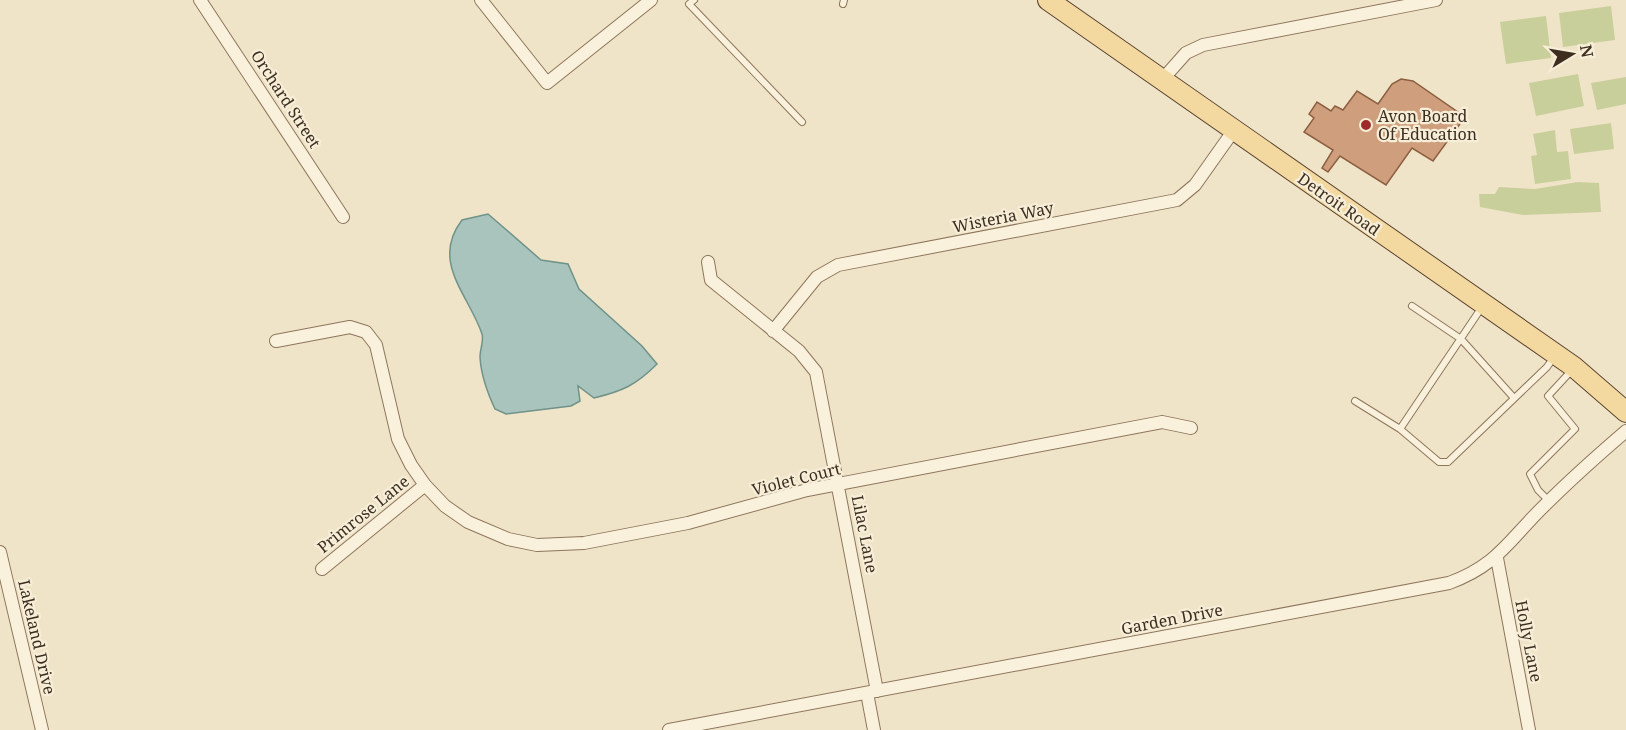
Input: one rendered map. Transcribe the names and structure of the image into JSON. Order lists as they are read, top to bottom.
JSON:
{
  "streets": {
    "main road": ["Detroit Road"],
    "street": [
      "Orchard Street",
      "Wisteria Way",
      "Violet Court",
      "Primrose Lane",
      "Lilac Lane",
      "Garden Drive",
      "Lakeland Drive",
      "Holly Lane"
    ]
  },
  "crossings": [
    ["Detroit Road", "Wisteria Way"],
    ["Wisteria Way", "Lilac Lane"],
    ["Violet Court", "Primrose Lane"],
    ["Violet Court", "Lilac Lane"],
    ["Lilac Lane", "Garden Drive"],
    ["Garden Drive", "Holly Lane"]
  ],
  "places": ["Avon Board Of Education"],
  "north": "right"
}
